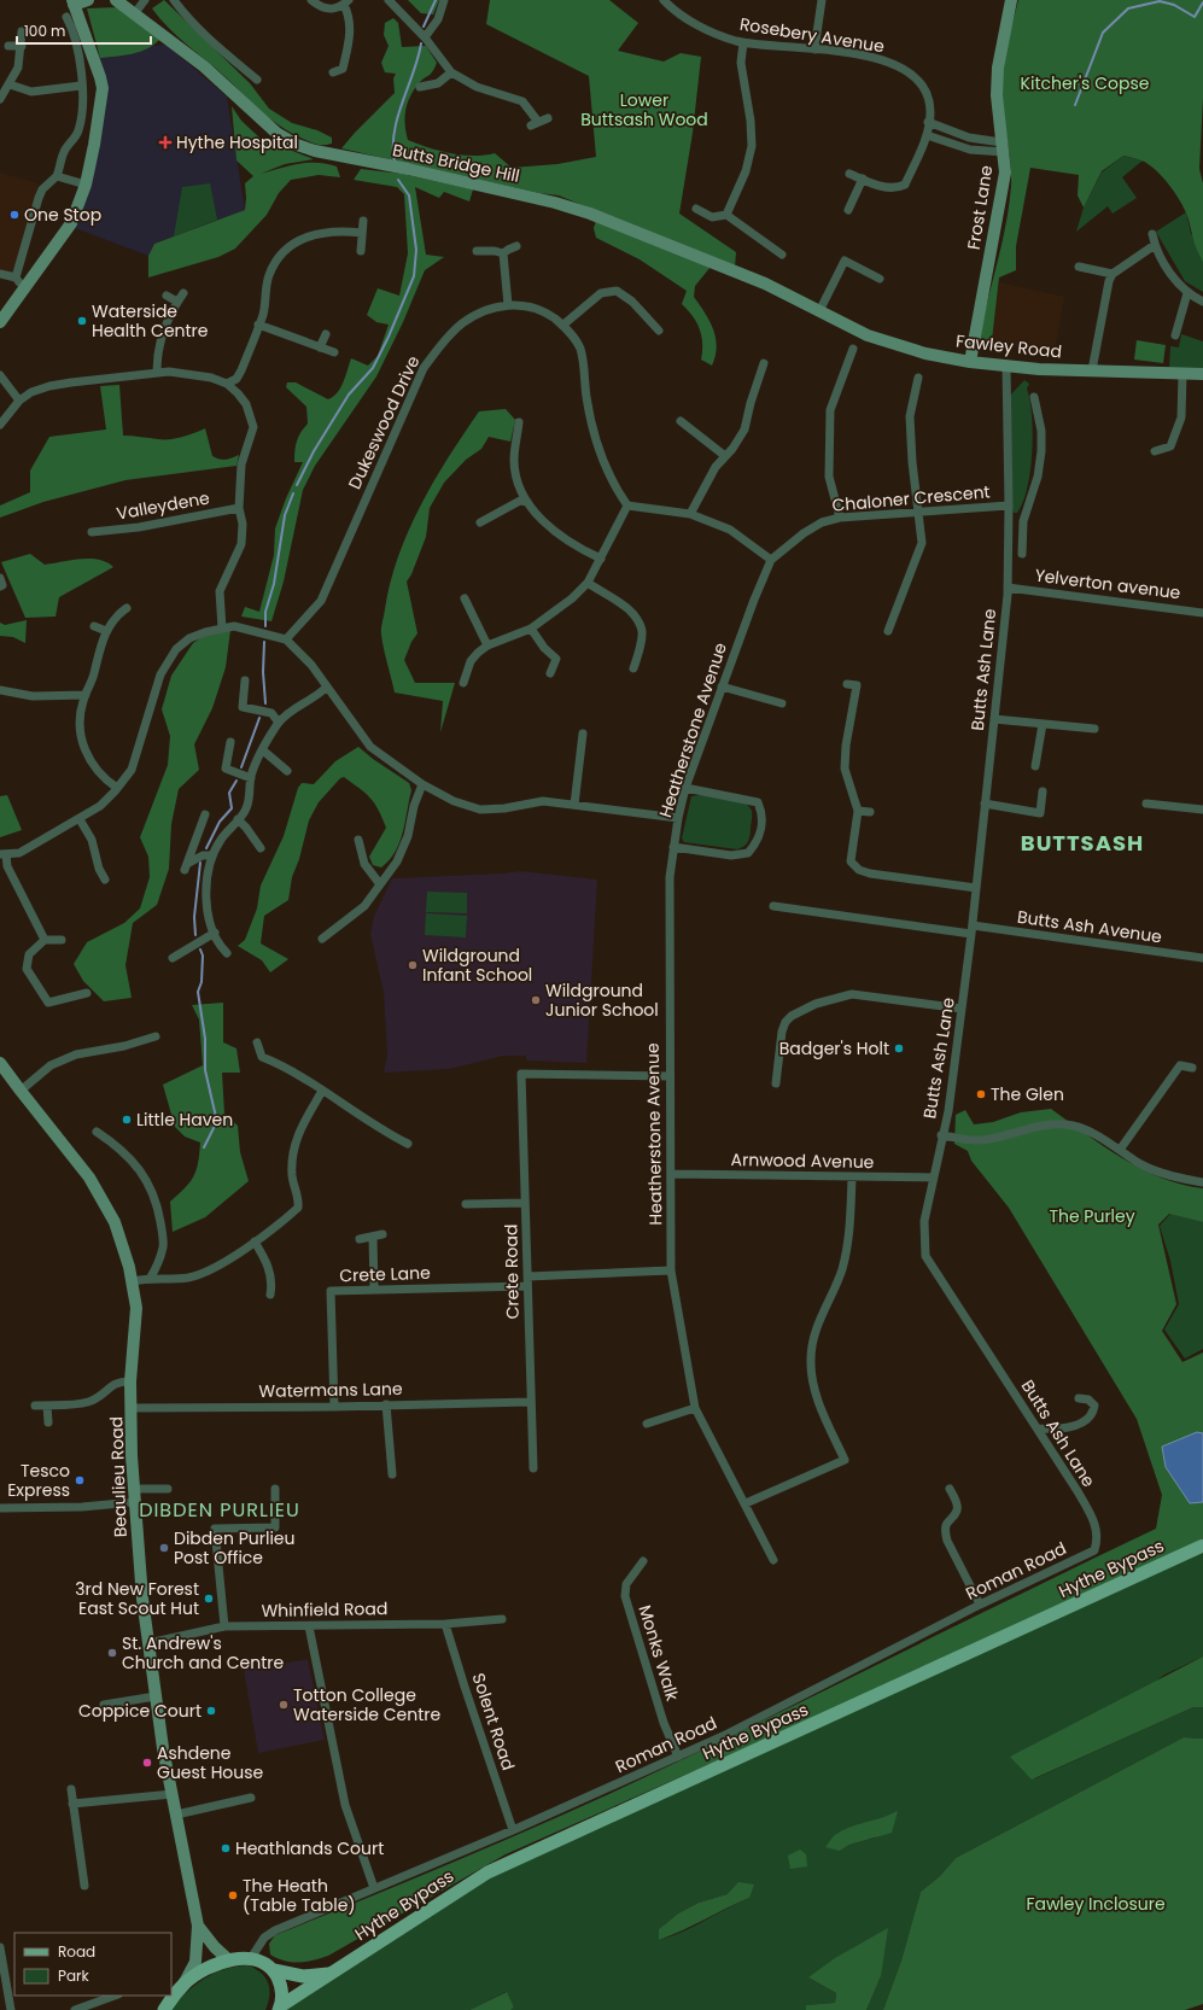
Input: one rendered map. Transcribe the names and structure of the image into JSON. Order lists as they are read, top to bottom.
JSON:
{
  "streets": {
    "main road": ["Hythe Bypass"],
    "street": [
      "Rosebery Avenue",
      "Butts Bridge Hill",
      "Frost Lane",
      "Fawley Road",
      "Dukeswood Drive",
      "Chaloner Crescent",
      "Valleydene",
      "Yelverton avenue",
      "Butts Ash Lane",
      "Heatherstone Avenue",
      "Butts Ash Avenue",
      "Arnwood Avenue",
      "Crete Road",
      "Crete Lane",
      "Watermans Lane",
      "Beaulieu Road",
      "Roman Road",
      "Whinfield Road",
      "Monks Walk",
      "Solent Road"
    ]
  },
  "crossings": [
    ["Butts Bridge Hill", "Fawley Road"],
    ["Frost Lane", "Fawley Road"],
    ["Fawley Road", "Butts Ash Lane"],
    ["Chaloner Crescent", "Butts Ash Lane"],
    ["Chaloner Crescent", "Heatherstone Avenue"],
    ["Yelverton avenue", "Butts Ash Lane"],
    ["Butts Ash Lane", "Butts Ash Avenue"],
    ["Butts Ash Lane", "Arnwood Avenue"],
    ["Butts Ash Lane", "Roman Road"],
    ["Heatherstone Avenue", "Arnwood Avenue"],
    ["Heatherstone Avenue", "Crete Road"],
    ["Crete Road", "Crete Lane"],
    ["Crete Road", "Watermans Lane"],
    ["Crete Lane", "Watermans Lane"],
    ["Watermans Lane", "Beaulieu Road"],
    ["Beaulieu Road", "Whinfield Road"],
    ["Hythe Bypass", "Roman Road"],
    ["Roman Road", "Monks Walk"],
    ["Roman Road", "Solent Road"],
    ["Whinfield Road", "Solent Road"]
  ],
  "districts": ["BUTTSASH", "DIBDEN PURLIEU"],
  "parks": [
    "Kitcher's Copse",
    "Lower Buttsash Wood",
    "The Purley",
    "Fawley Inclosure"
  ],
  "places": {
    "health": ["Hythe Hospital"],
    "other": [
      "One Stop",
      "Waterside Health Centre",
      "Wildground Infant School",
      "Wildground Junior School",
      "Badger's Holt",
      "The Glen",
      "Little Haven",
      "Tesco Express",
      "Dibden Purlieu Post Office",
      "3rd New Forest East Scout Hut",
      "St. Andrew's Church and Centre",
      "Totton College Waterside Centre",
      "Coppice Court",
      "Ashdene Guest House",
      "Heathlands Court",
      "The Heath (Table Table)"
    ]
  },
  "legend": ["Road", "Park"],
  "scale_bar": "100 m"
}
